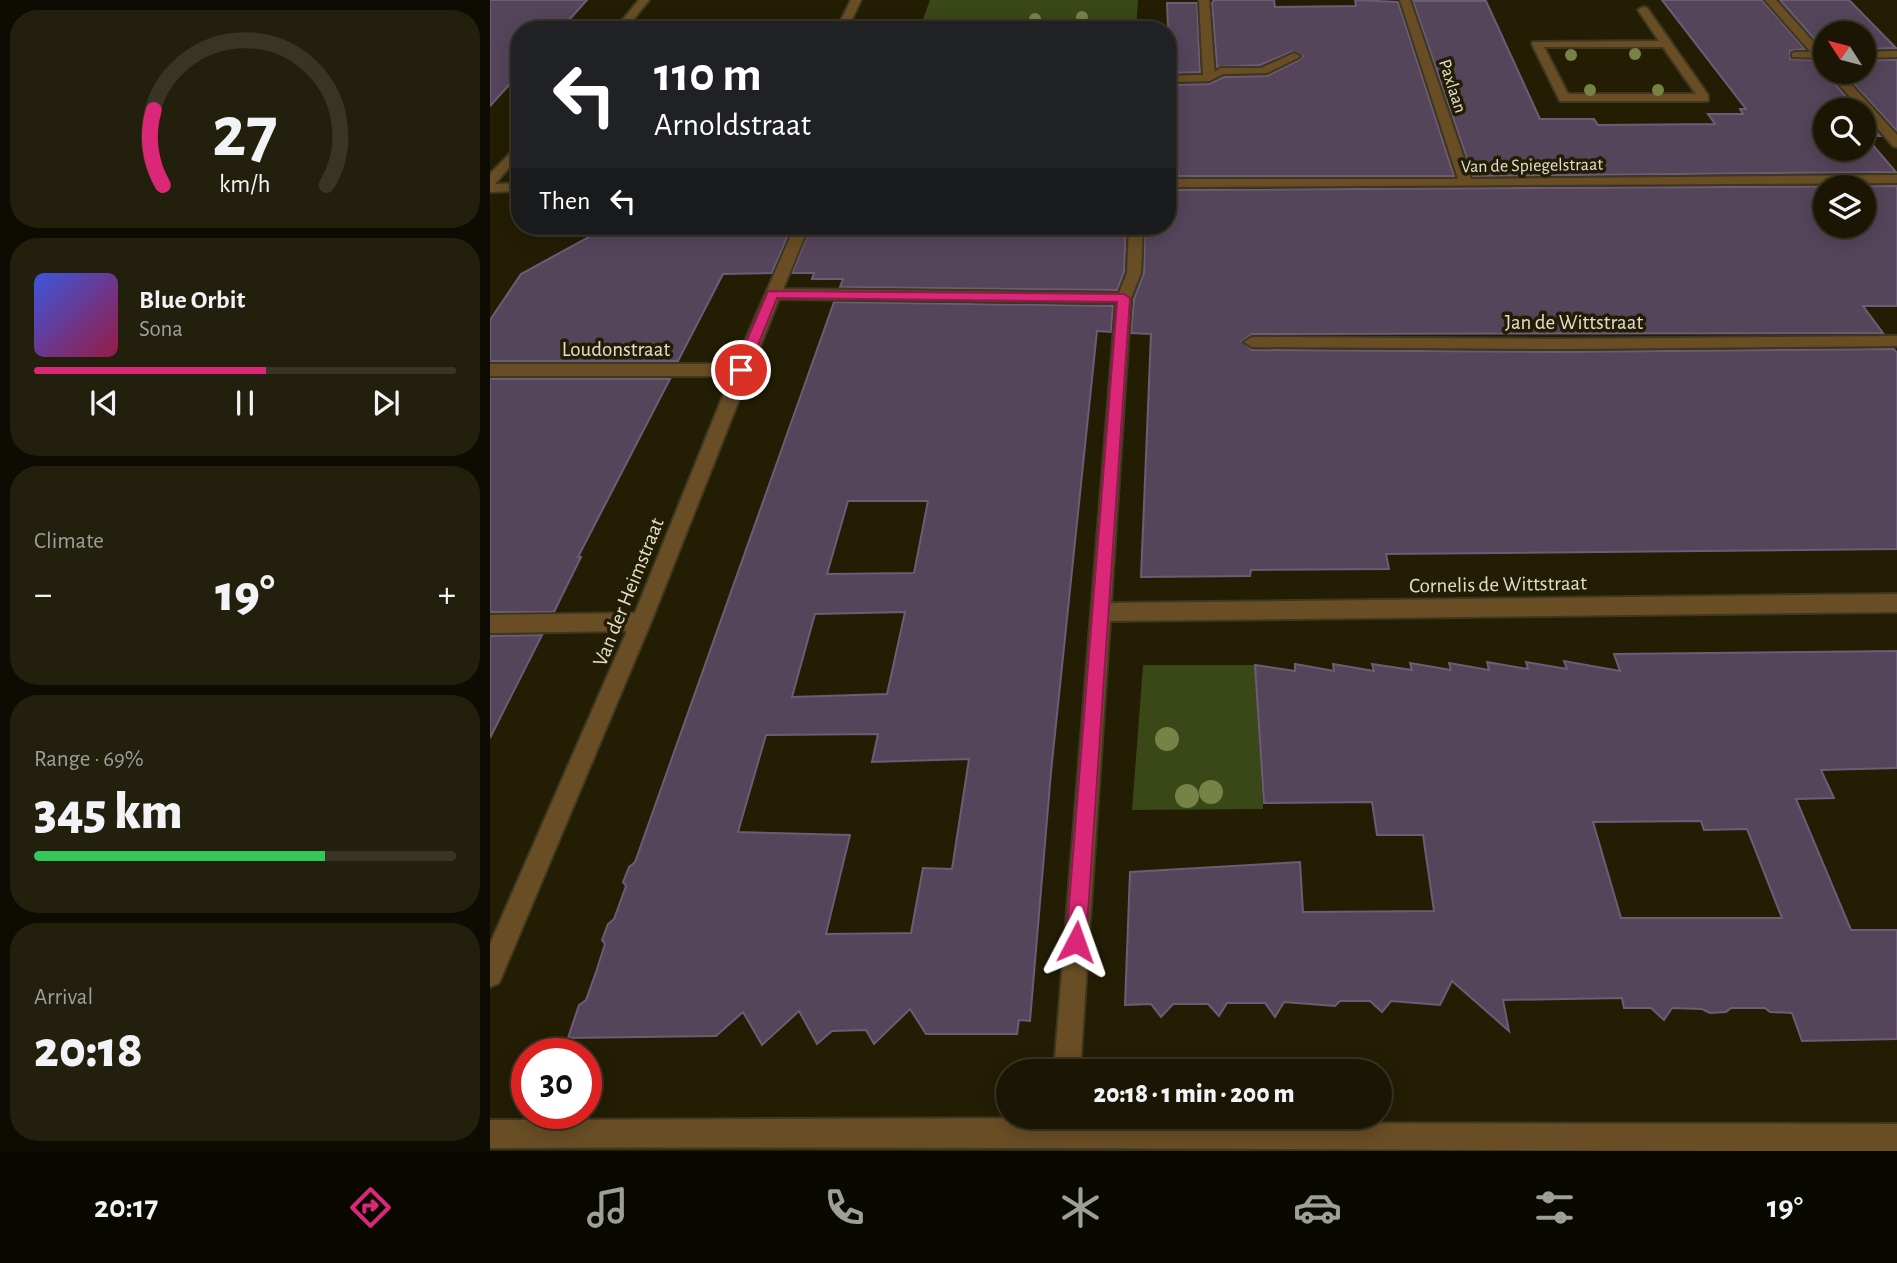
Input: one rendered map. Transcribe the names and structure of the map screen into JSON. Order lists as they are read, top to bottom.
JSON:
{
  "streets": {
    "street": [
      "Paxlaan",
      "Van de Spiegelstraat",
      "Jan de Wittstraat",
      "Loudonstraat",
      "Cornelis de Wittstraat",
      "Van der Heimstraat"
    ]
  },
  "crossings": [
    ["Paxlaan", "Van de Spiegelstraat"],
    ["Loudonstraat", "Van der Heimstraat"]
  ],
  "north": "top left",
  "page": {
    "turn": ["110 m", "Arnoldstraat"],
    "then": "Then",
    "song": ["Blue Orbit", "Sona"],
    "tile": [
      "Climate",
      ["Range · 69%", "345 km"],
      ["Arrival", "20:18"]
    ],
    "heat": ["−", "19°", "+"],
    "limit": "30",
    "trip": "20:18 · 1 min · 200 m",
    "tabs": ["20:17", "19°"],
    "gauge": ["27", "km/h"]
  }
}
